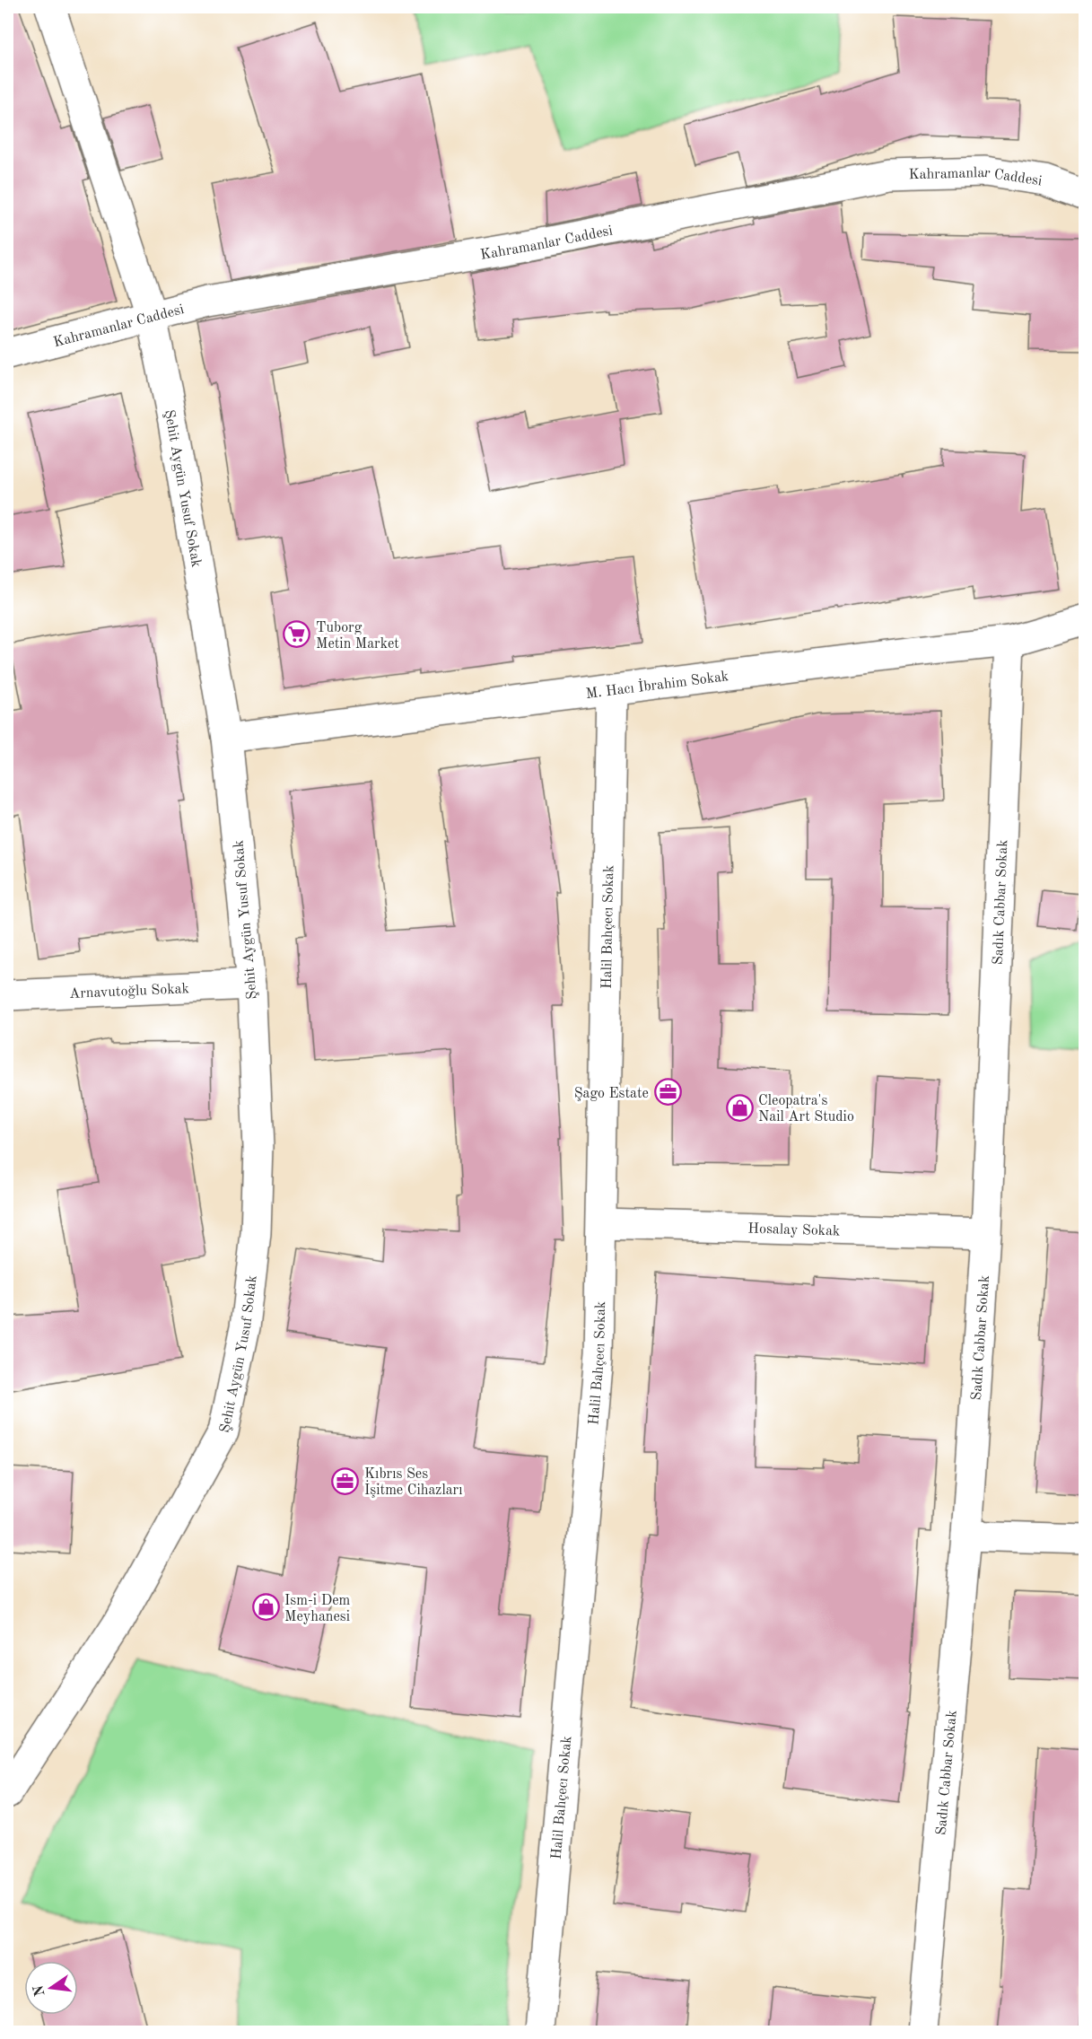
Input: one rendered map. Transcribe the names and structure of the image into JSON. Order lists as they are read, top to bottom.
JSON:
{
  "streets": {
    "street": [
      "Kahramanlar Caddesi",
      "Şehit Aygün Yusuf Sokak",
      "M. Hacı İbrahim Sokak",
      "Sadık Cabbar Sokak",
      "Halil Bahçecı Sokak",
      "Arnavutoğlu Sokak",
      "Hosalay Sokak"
    ]
  },
  "crossings": [
    ["Kahramanlar Caddesi", "Şehit Aygün Yusuf Sokak"],
    ["Şehit Aygün Yusuf Sokak", "M. Hacı İbrahim Sokak"],
    ["Şehit Aygün Yusuf Sokak", "Arnavutoğlu Sokak"],
    ["M. Hacı İbrahim Sokak", "Sadık Cabbar Sokak"],
    ["M. Hacı İbrahim Sokak", "Halil Bahçecı Sokak"],
    ["Sadık Cabbar Sokak", "Hosalay Sokak"],
    ["Halil Bahçecı Sokak", "Hosalay Sokak"]
  ],
  "places": {
    "supermarket": ["Tuborg Metin Market"],
    "office": ["Şago Estate", "Kıbrıs Ses İşitme Cihazları"],
    "shop": ["Cleopatra's Nail Art Studio", "Ism-i Dem Meyhanesi"]
  },
  "north": "left"
}
